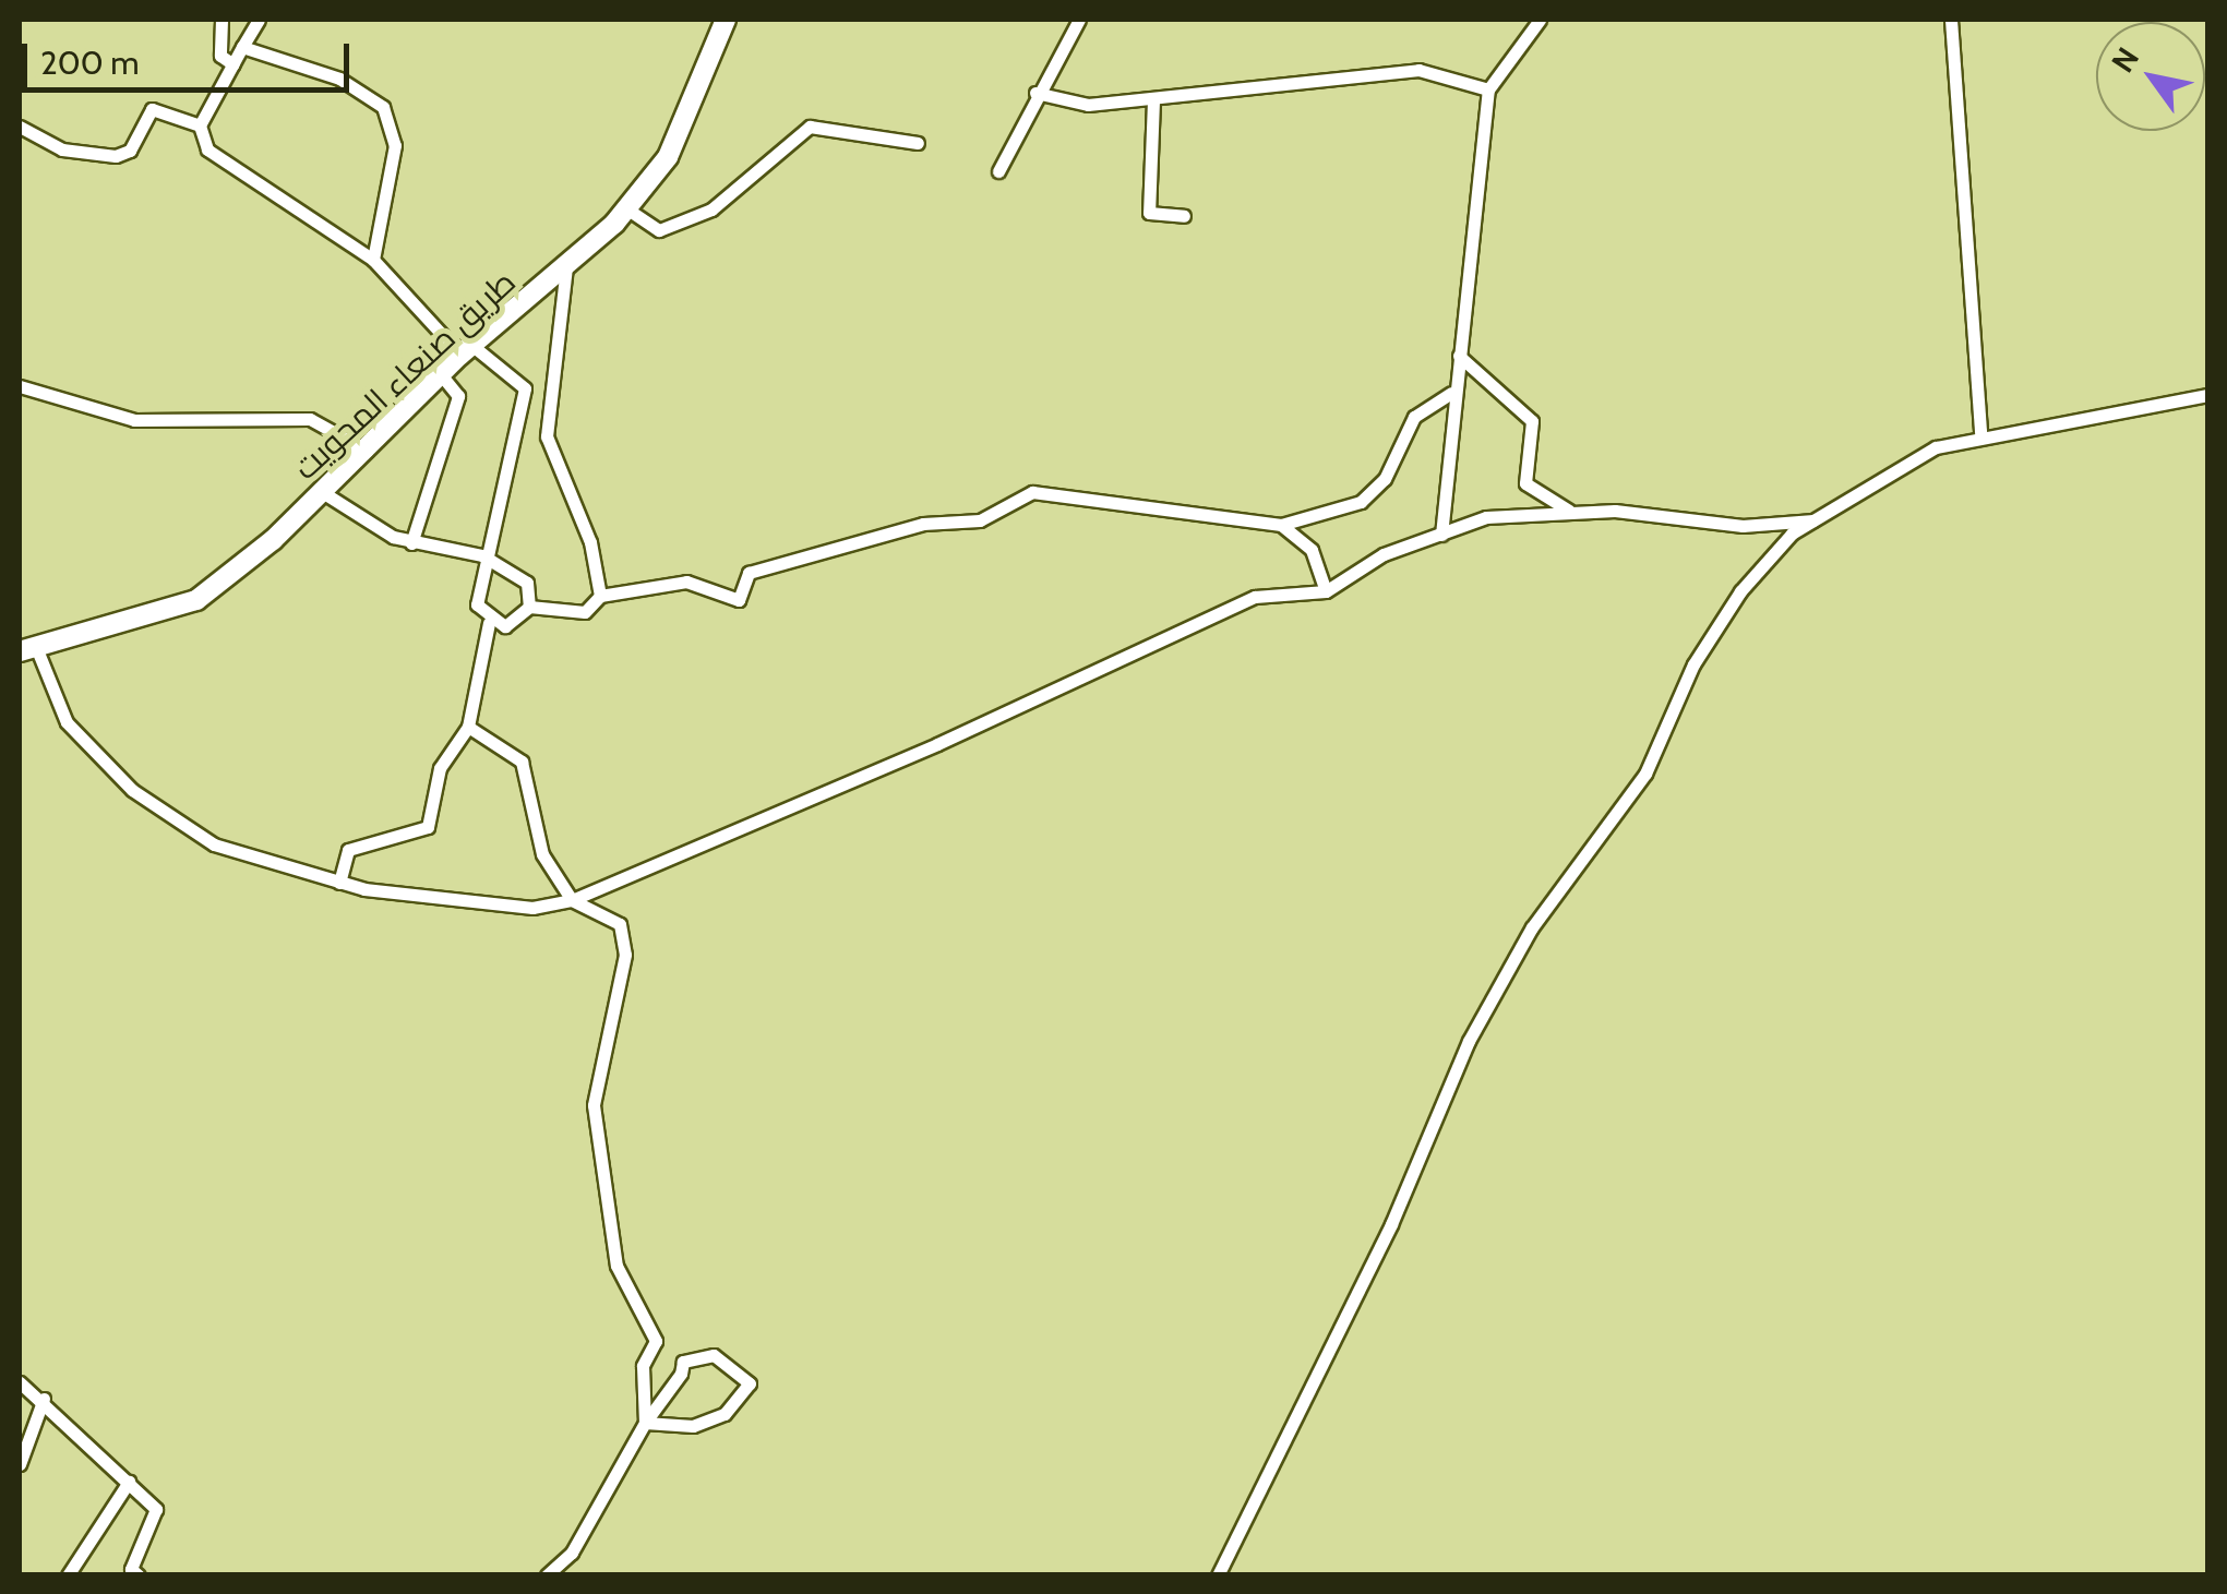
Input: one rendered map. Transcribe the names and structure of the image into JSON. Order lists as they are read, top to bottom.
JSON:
{
  "streets": {
    "main road": ["طريق صنعاء المحويت"]
  },
  "scale_bar": "200 m",
  "north": "top left"
}
